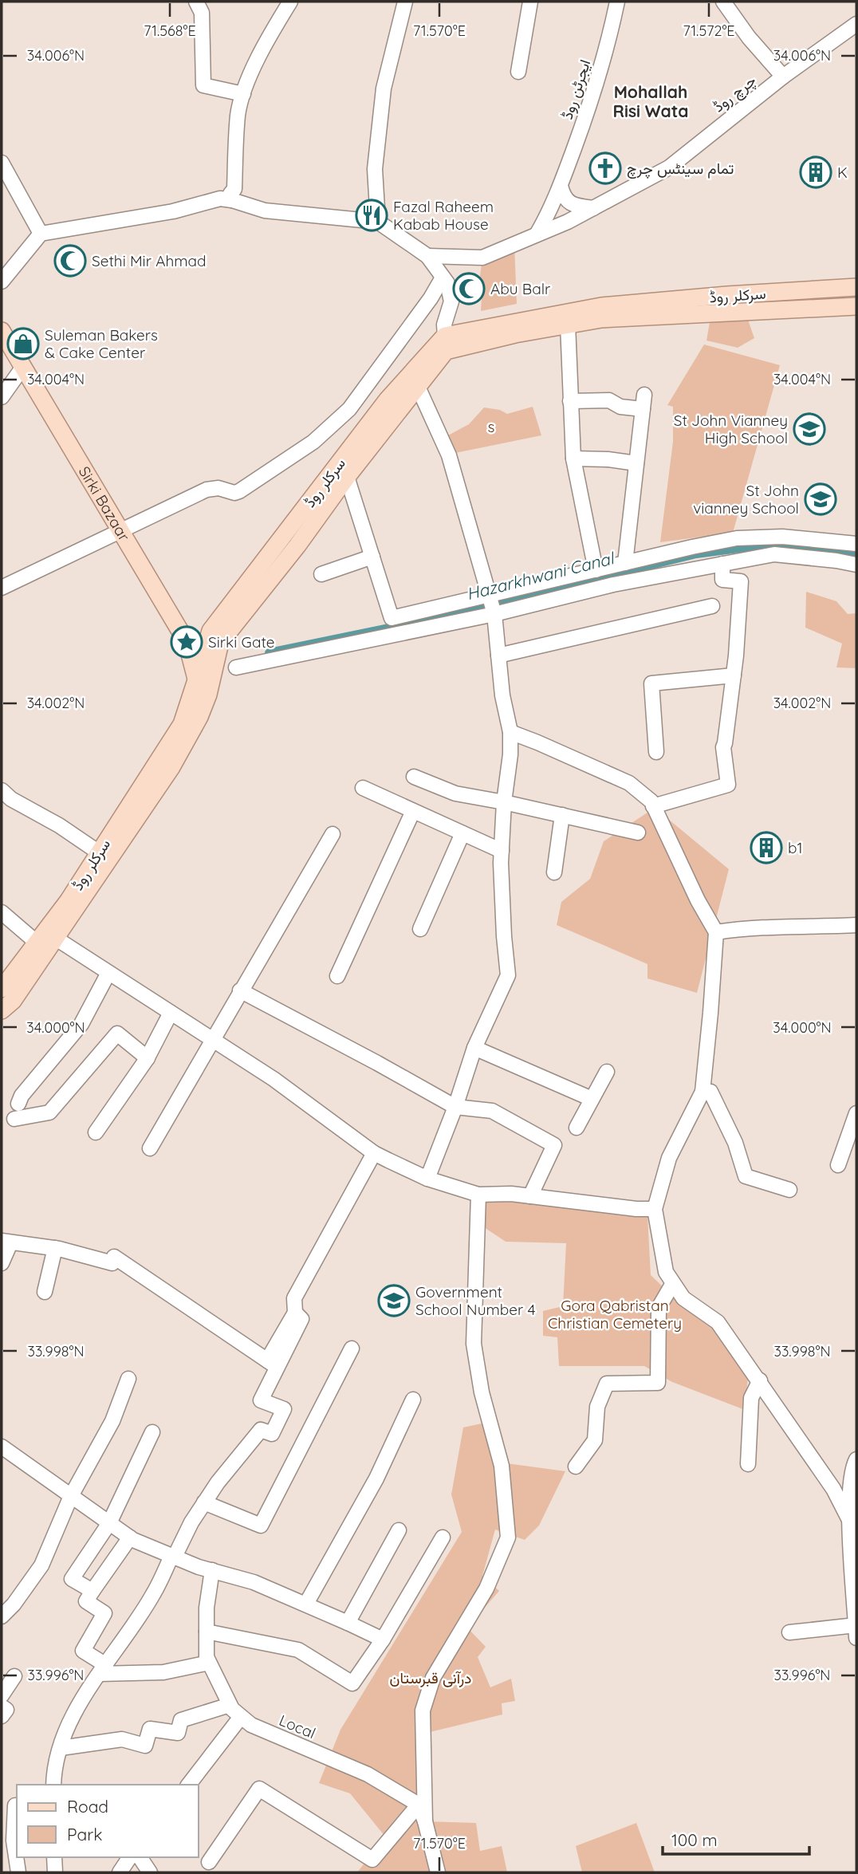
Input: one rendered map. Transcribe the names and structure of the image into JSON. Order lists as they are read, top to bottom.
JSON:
{
  "streets": {
    "main road": ["سرکلر روڈ", "Sirki Bazaar"],
    "street": ["ایجرٹن روڈ", "چرچ روڈ", "Local"]
  },
  "crossings": [
    ["سرکلر روڈ", "Sirki Bazaar"]
  ],
  "districts": ["Mohallah Risi Wata"],
  "water": ["Hazarkhwani Canal"],
  "parks": ["s", "Gora Qabristan Christian Cemetery", "درآنی قبرستان"],
  "places": {
    "church": ["تمام سینٹس چرچ"],
    "building": ["K", "b1"],
    "restaurant": ["Fazal Raheem Kabab House"],
    "mosque": ["Sethi Mir Ahmad", "Abu Balr"],
    "shop": ["Suleman Bakers & Cake Center"],
    "school or university": ["St John Vianney High School", "St John vianney School", "Government School Number 4"],
    "place": ["Sirki Gate"]
  },
  "legend": ["Road", "Park"],
  "scale_bar": "100 m",
  "coordinates": [
    "71.568°E",
    "71.570°E",
    "71.572°E",
    "34.006°N",
    "34.004°N",
    "34.002°N",
    "34.000°N",
    "33.998°N",
    "33.996°N"
  ]
}
